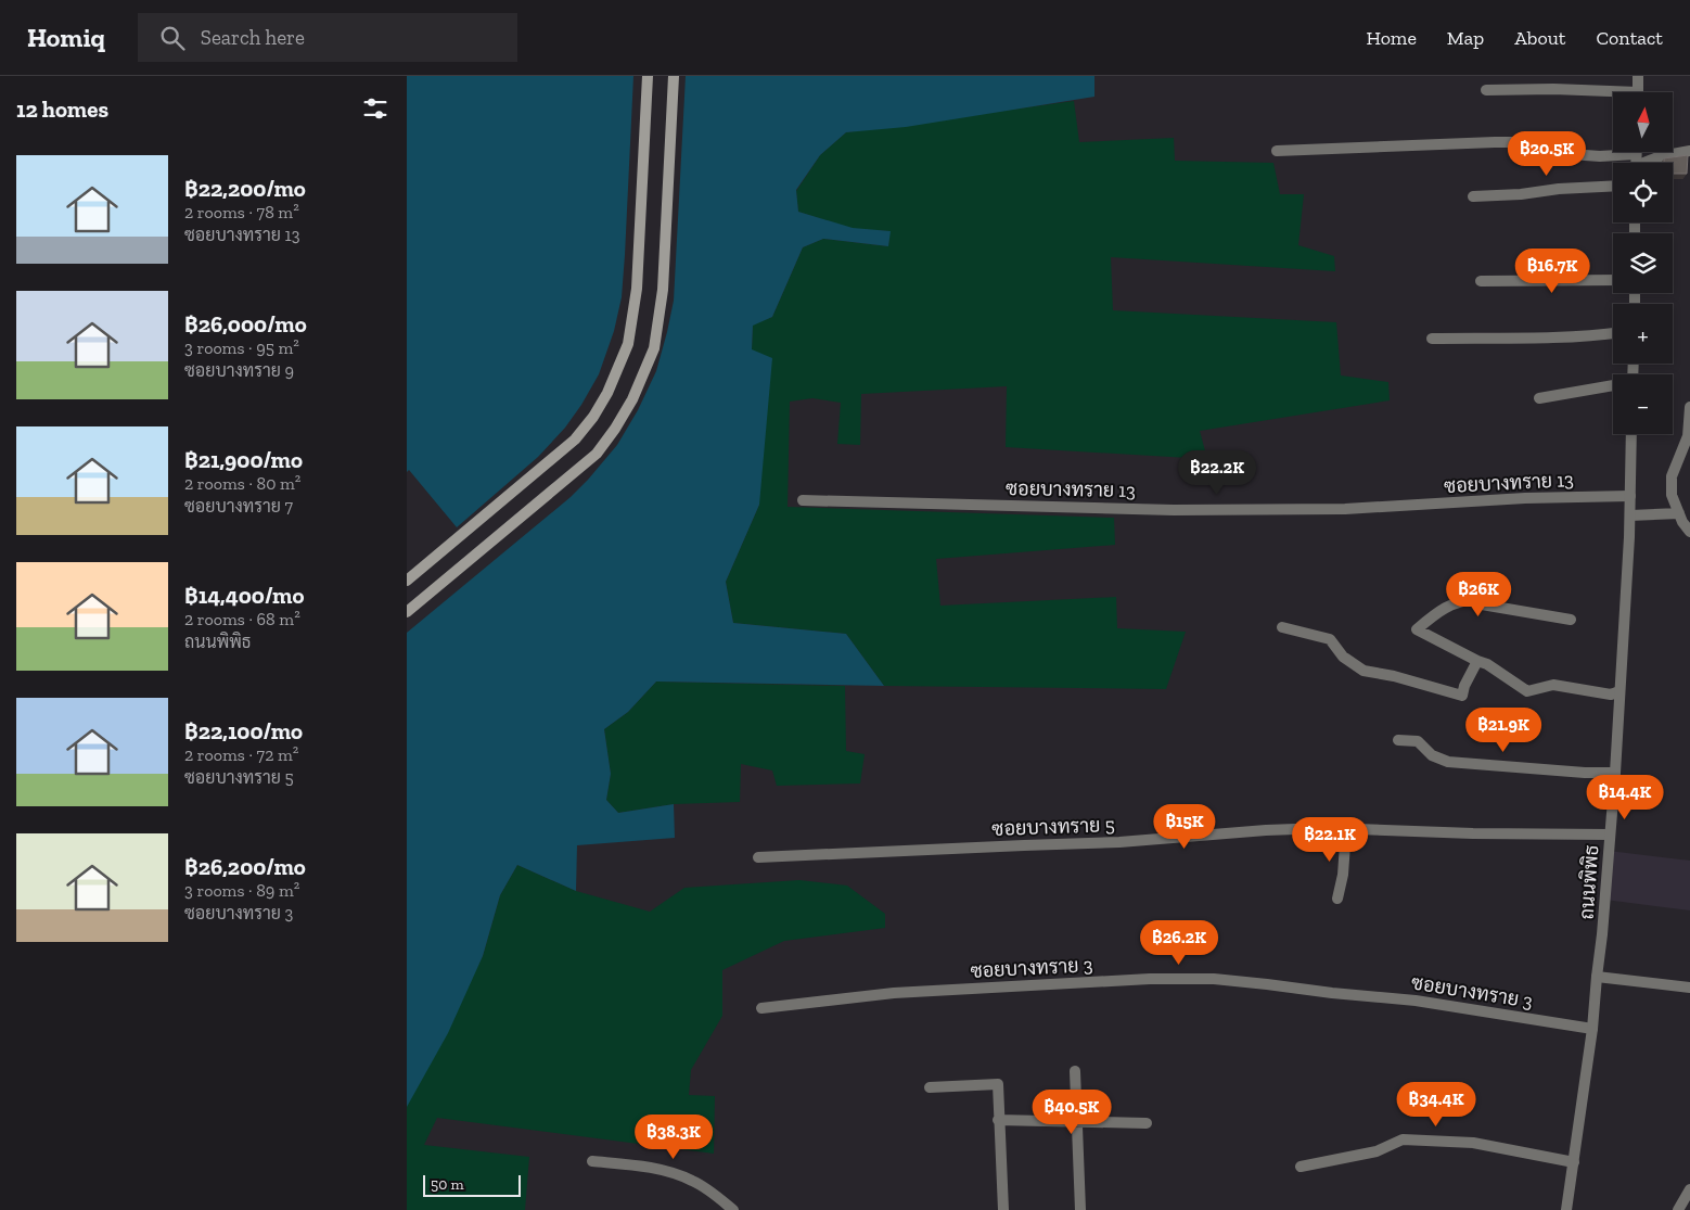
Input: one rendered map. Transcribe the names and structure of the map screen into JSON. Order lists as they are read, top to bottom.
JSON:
{
  "streets": {
    "street": [
      "ซอยบางทราย 13",
      "ซอยบางทราย 5",
      "ถนนพิพิธ",
      "ซอยบางทราย 3"
    ]
  },
  "crossings": [
    ["ซอยบางทราย 13", "ถนนพิพิธ"],
    ["ซอยบางทราย 5", "ถนนพิพิธ"],
    ["ถนนพิพิธ", "ซอยบางทราย 3"]
  ],
  "scale_bar": "50 m",
  "north": "top",
  "page": {
    "header": "Homiq",
    "search": "Search here",
    "nav": [
      "Home",
      "Map",
      "About",
      "Contact"
    ],
    "heading": "12 homes",
    "map_buttons": ["+", "−"],
    "price": [
      "฿20.5K",
      "฿16.7K",
      "฿22.2K",
      "฿26K",
      "฿21.9K",
      "฿14.4K",
      "฿15K",
      "฿22.1K",
      "฿26.2K",
      "฿34.4K",
      "฿40.5K",
      "฿38.3K"
    ],
    "list": [
      {
        "name": "฿22,200/mo",
        "note": "2 rooms · 78 m² · ซอยบางทราย 13"
      },
      {
        "name": "฿26,000/mo",
        "note": "3 rooms · 95 m² · ซอยบางทราย 9"
      },
      {
        "name": "฿21,900/mo",
        "note": "2 rooms · 80 m² · ซอยบางทราย 7"
      },
      {
        "name": "฿14,400/mo",
        "note": "2 rooms · 68 m² · ถนนพิพิธ"
      },
      {
        "name": "฿22,100/mo",
        "note": "2 rooms · 72 m² · ซอยบางทราย 5"
      },
      {
        "name": "฿26,200/mo",
        "note": "3 rooms · 89 m² · ซอยบางทราย 3"
      }
    ],
    "scale": "50 m"
  }
}
